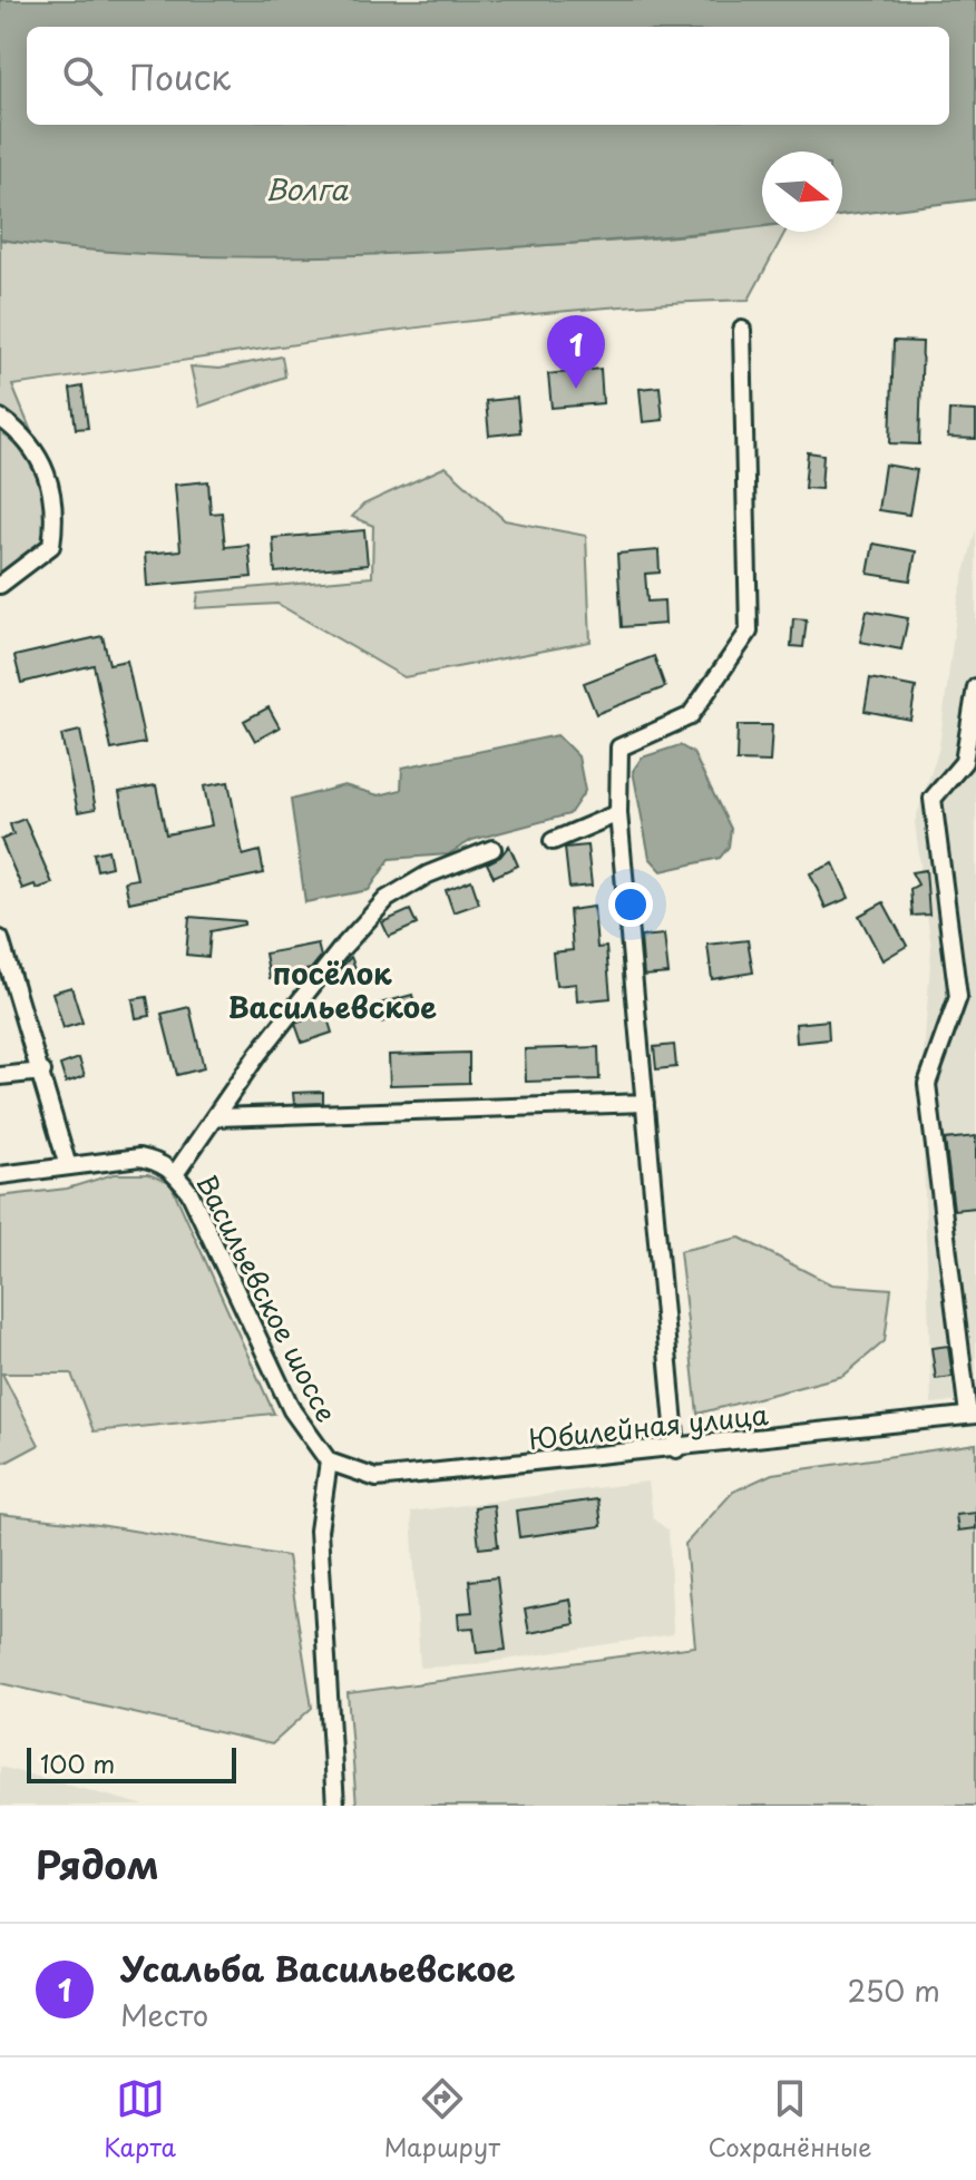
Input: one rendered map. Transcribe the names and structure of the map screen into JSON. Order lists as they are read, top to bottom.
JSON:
{
  "streets": {
    "street": ["Васильевское шоссе", "Юбилейная улица"]
  },
  "crossings": [
    ["Васильевское шоссе", "Юбилейная улица"]
  ],
  "districts": ["посёлок Васильевское"],
  "water": ["Волга"],
  "scale_bar": "100 m",
  "north": "right",
  "page": {
    "search": "Поиск",
    "pins": "1",
    "scale": "100 m",
    "heading": "Рядом",
    "list": [
      {
        "mark": "1",
        "name": "Усальба Васильевское",
        "note": "Место",
        "value": "250 m"
      }
    ],
    "nav": ["Карта", "Маршрут", "Сохранённые"]
  }
}
